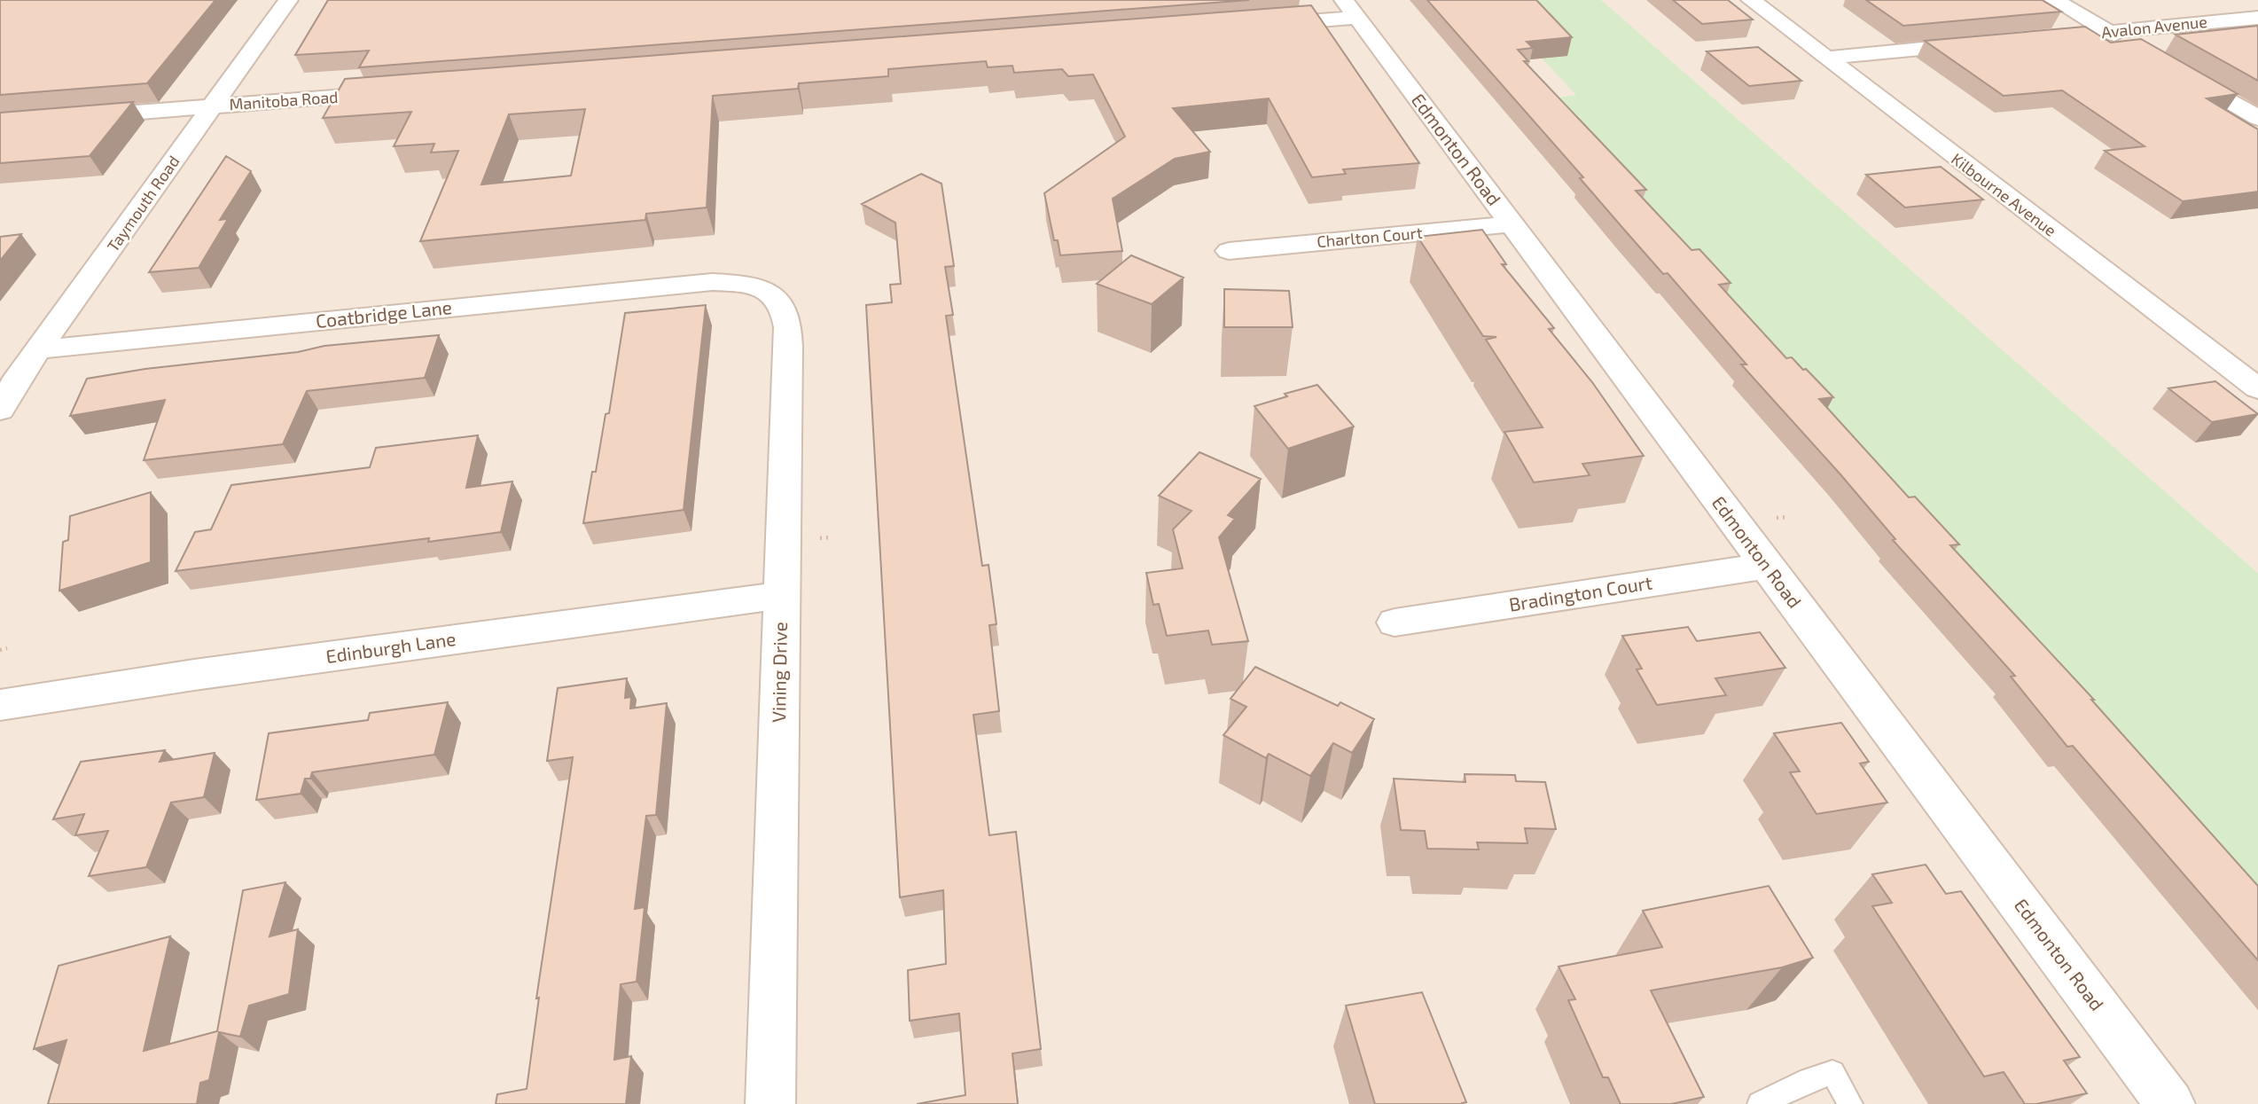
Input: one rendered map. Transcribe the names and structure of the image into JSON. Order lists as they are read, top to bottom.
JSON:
{
  "streets": {
    "street": [
      "Avalon Avenue",
      "Manitoba Road",
      "Edmonton Road",
      "Kilbourne Avenue",
      "Taymouth Road",
      "Charlton Court",
      "Coatbridge Lane",
      "Bradington Court",
      "Edinburgh Lane",
      "Vining Drive"
    ]
  },
  "crossings": [
    ["Manitoba Road", "Taymouth Road"],
    ["Edmonton Road", "Charlton Court"],
    ["Edmonton Road", "Bradington Court"],
    ["Taymouth Road", "Coatbridge Lane"],
    ["Coatbridge Lane", "Vining Drive"],
    ["Edinburgh Lane", "Vining Drive"]
  ]
}
